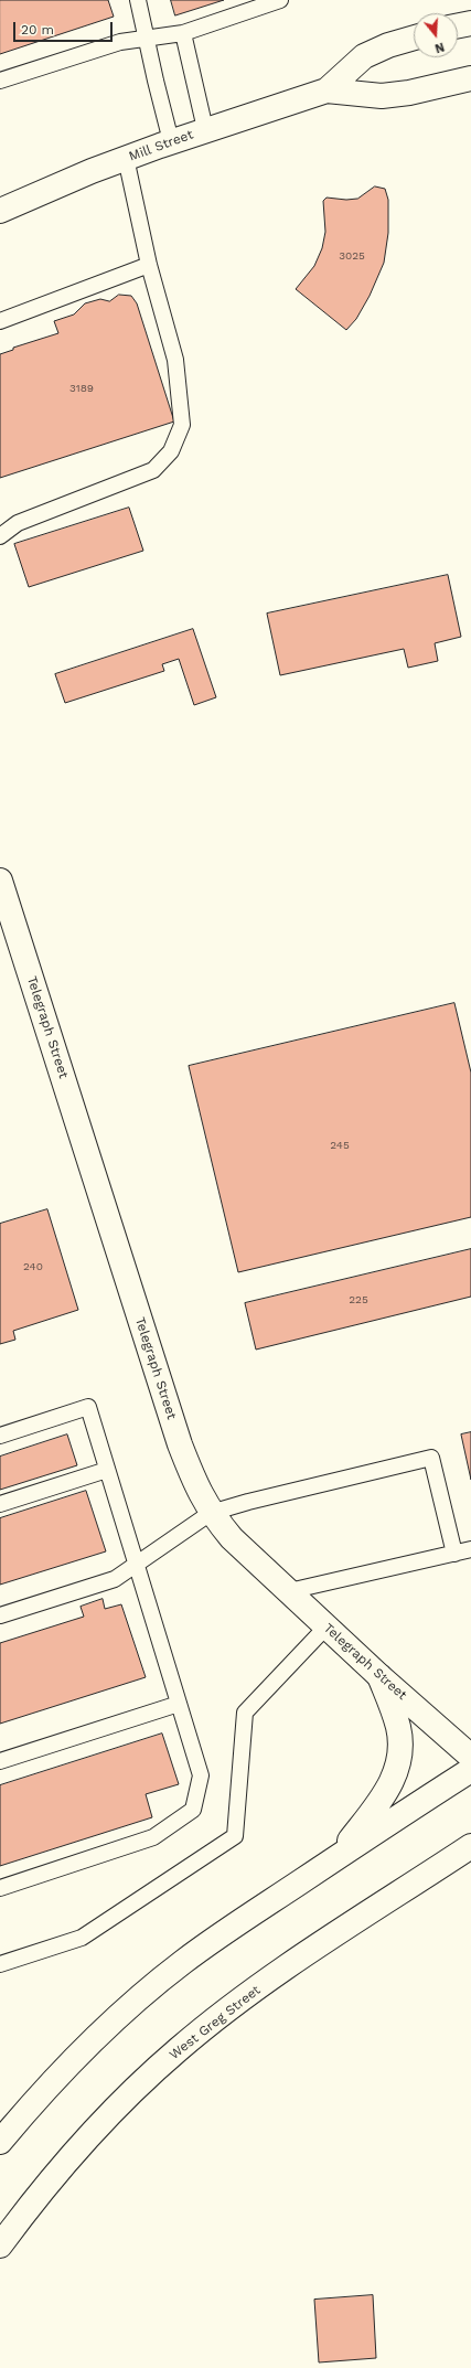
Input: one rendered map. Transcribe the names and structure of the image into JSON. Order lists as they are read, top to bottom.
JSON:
{
  "streets": {
    "main road": ["Mill Street", "Telegraph Street", "West Greg Street"]
  },
  "house_numbers": [
    "3025",
    "3189",
    "245",
    "240",
    "225"
  ],
  "scale_bar": "20 m",
  "north": "bottom"
}
